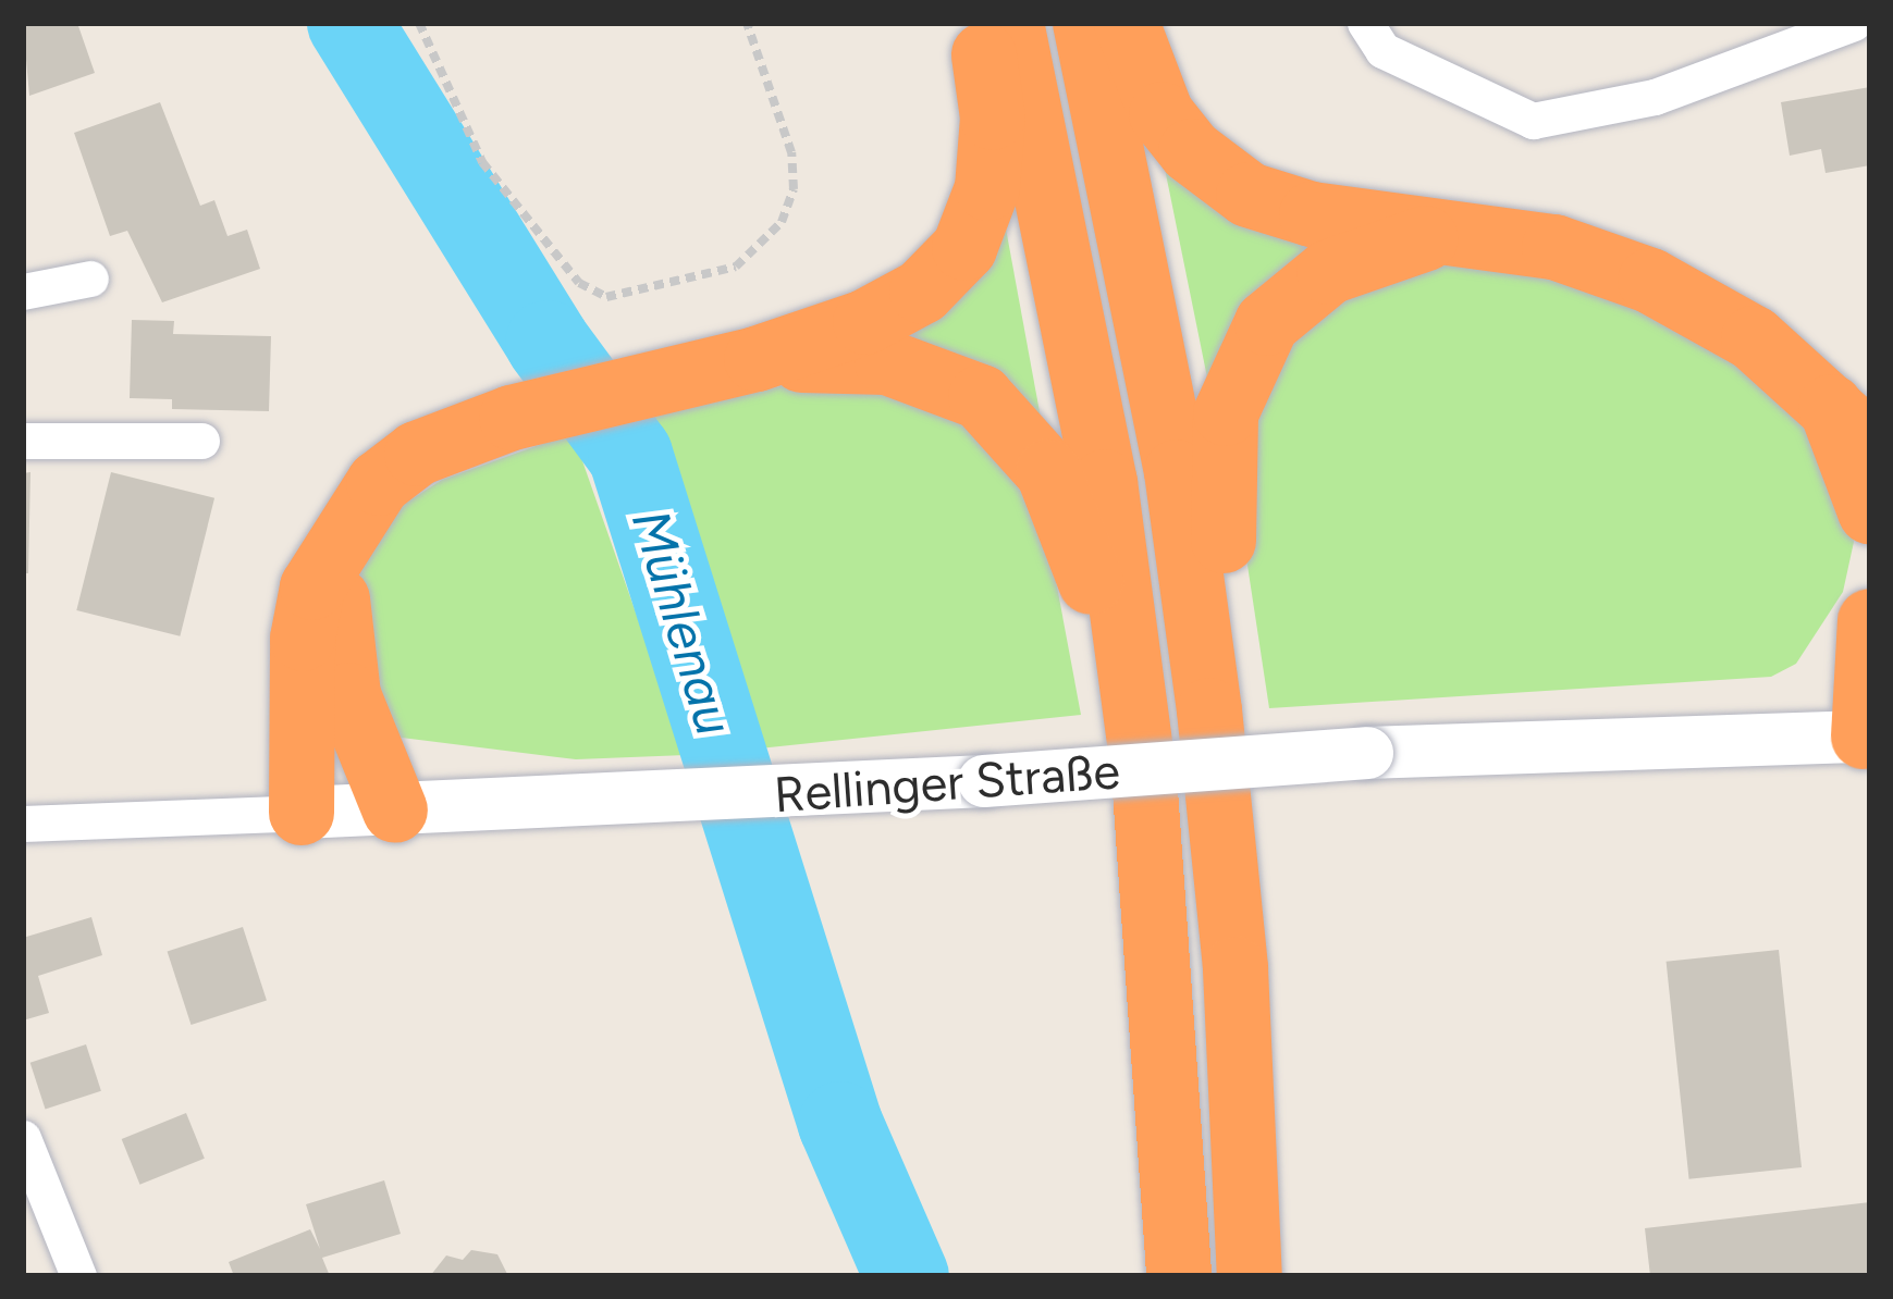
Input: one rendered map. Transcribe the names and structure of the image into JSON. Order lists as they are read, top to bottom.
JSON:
{
  "streets": {
    "street": ["Rellinger Straße"]
  },
  "water": ["Mühlenau"]
}
